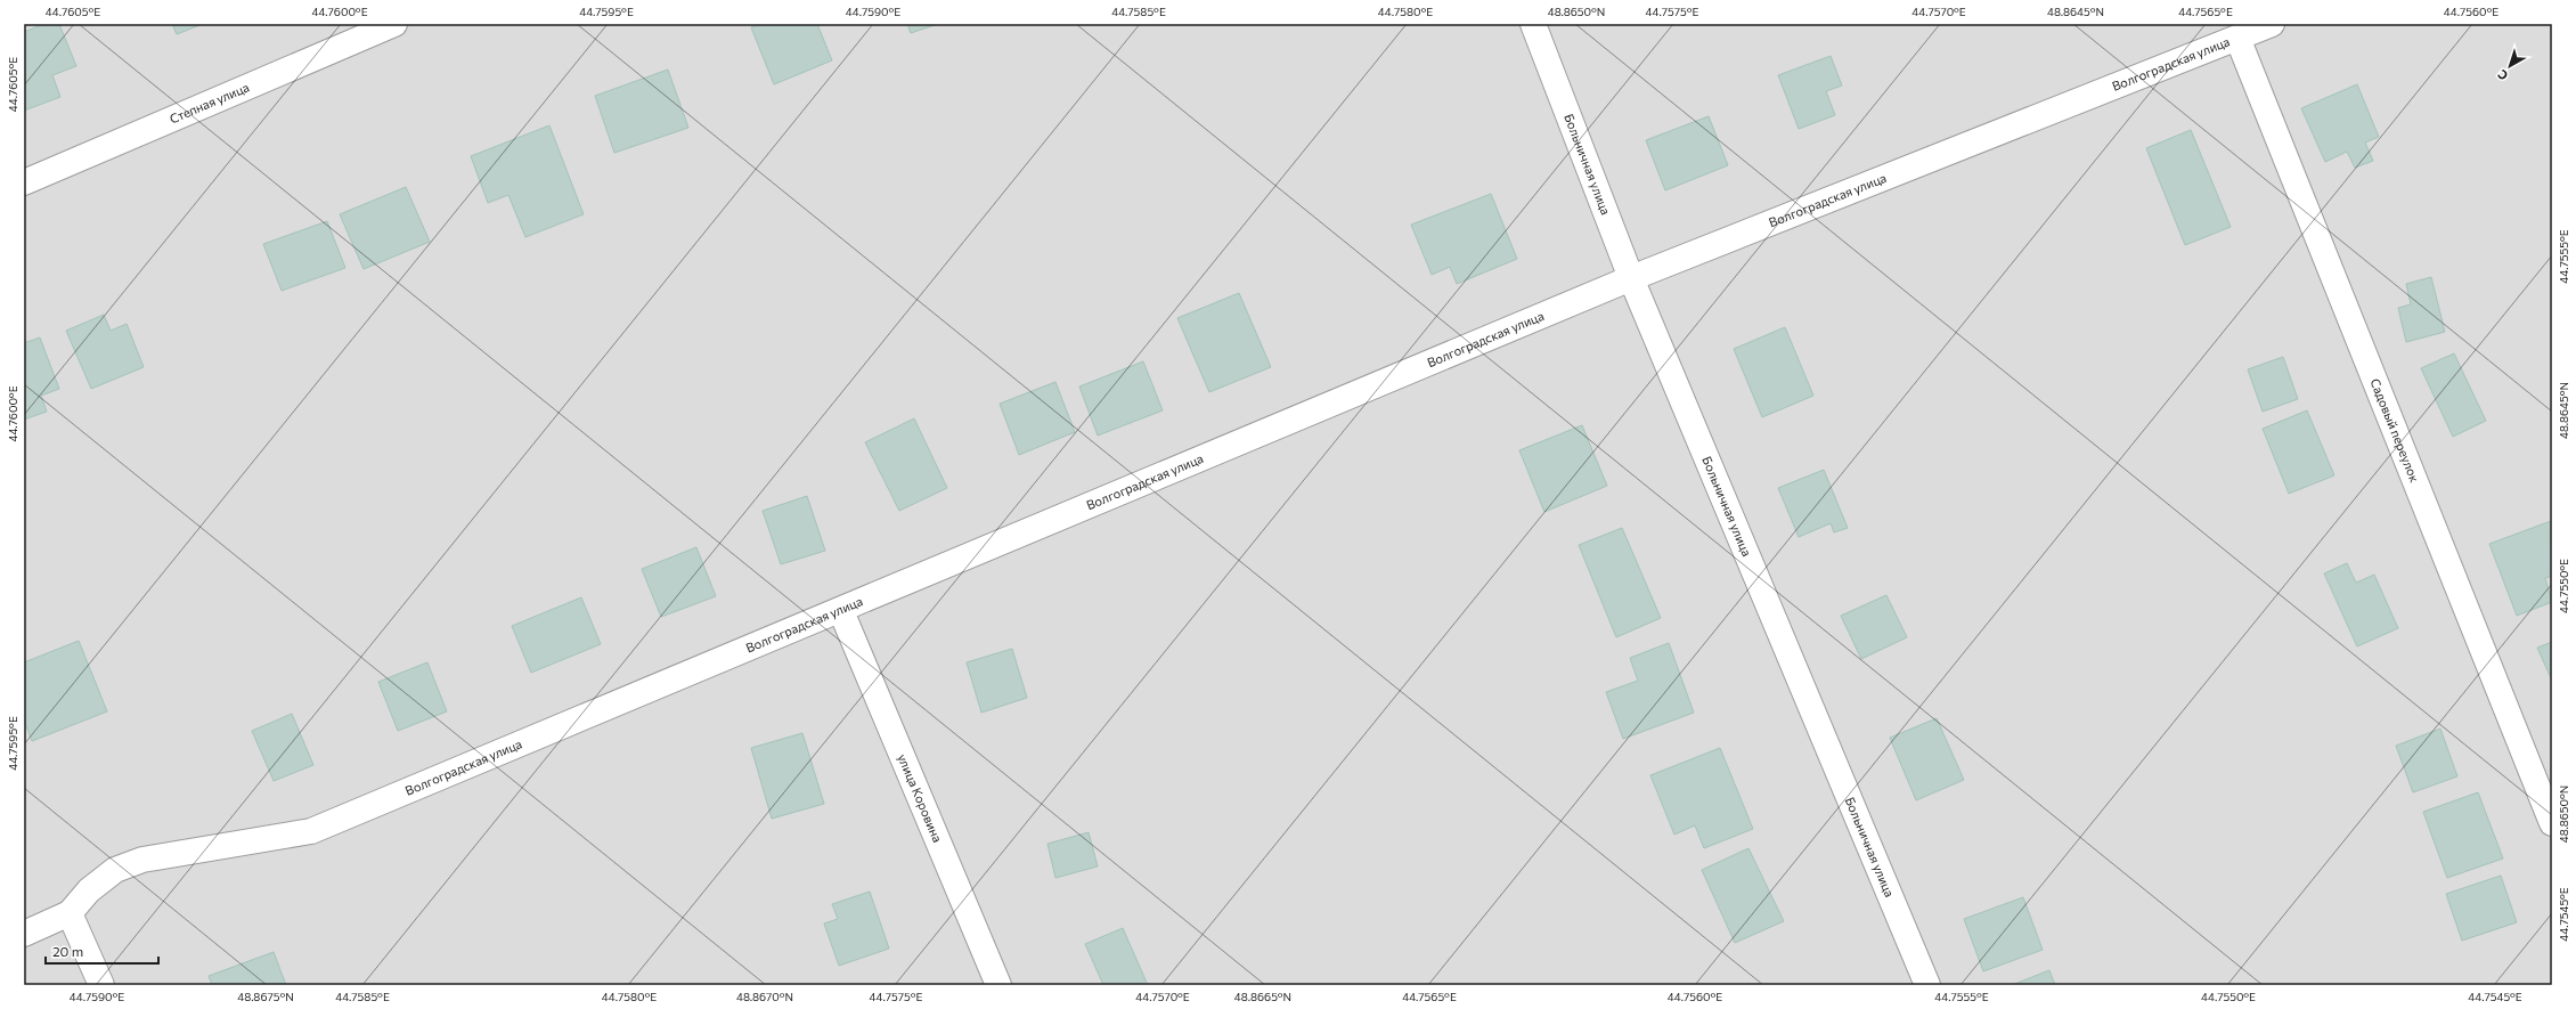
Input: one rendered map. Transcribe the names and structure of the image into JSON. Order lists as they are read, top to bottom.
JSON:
{
  "streets": {
    "street": [
      "Волгоградская улица",
      "Степная улица",
      "Больничная улица",
      "Садовый переулок",
      "улица Коровина"
    ]
  },
  "crossings": [
    ["Волгоградская улица", "Больничная улица"],
    ["Волгоградская улица", "Садовый переулок"],
    ["Волгоградская улица", "улица Коровина"]
  ],
  "scale_bar": "20 m",
  "north": "bottom left",
  "coordinates": [
    "44.7605°E",
    "44.7600°E",
    "44.7595°E",
    "44.7590°E",
    "44.7585°E",
    "44.7580°E",
    "48.8650°N",
    "44.7575°E",
    "44.7570°E",
    "48.8645°N",
    "44.7565°E",
    "44.7560°E",
    "44.7555°E",
    "44.7550°E",
    "44.7545°E",
    "48.8675°N",
    "48.8670°N",
    "48.8665°N"
  ]
}
